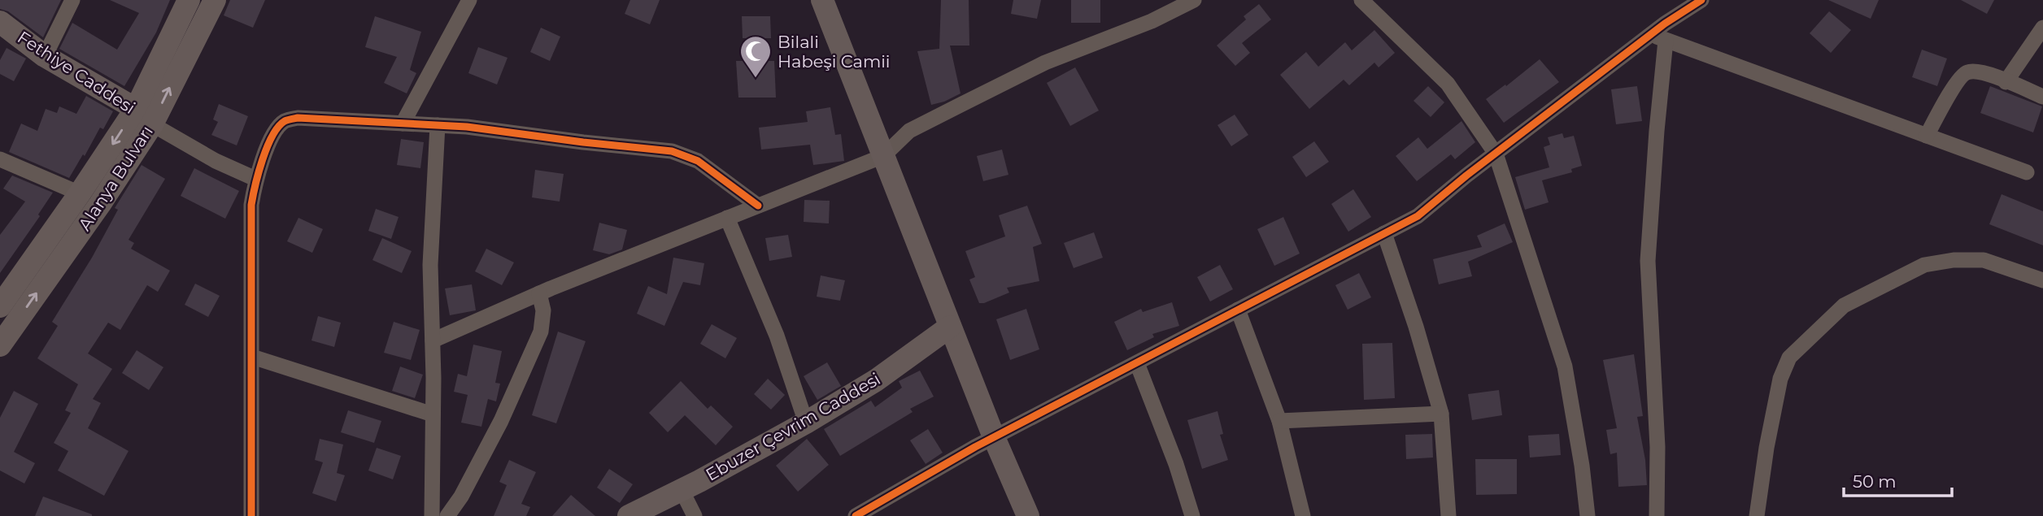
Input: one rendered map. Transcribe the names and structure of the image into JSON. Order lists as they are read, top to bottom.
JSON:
{
  "streets": {
    "street": ["Fethiye Caddesi", "Alanya Bulvarı", "Ebuzer Çevrim Caddesi"]
  },
  "crossings": [
    ["Fethiye Caddesi", "Alanya Bulvarı"]
  ],
  "places": {
    "mosque": ["Bilali Habeşi Camii"]
  },
  "scale_bar": "50 m"
}
